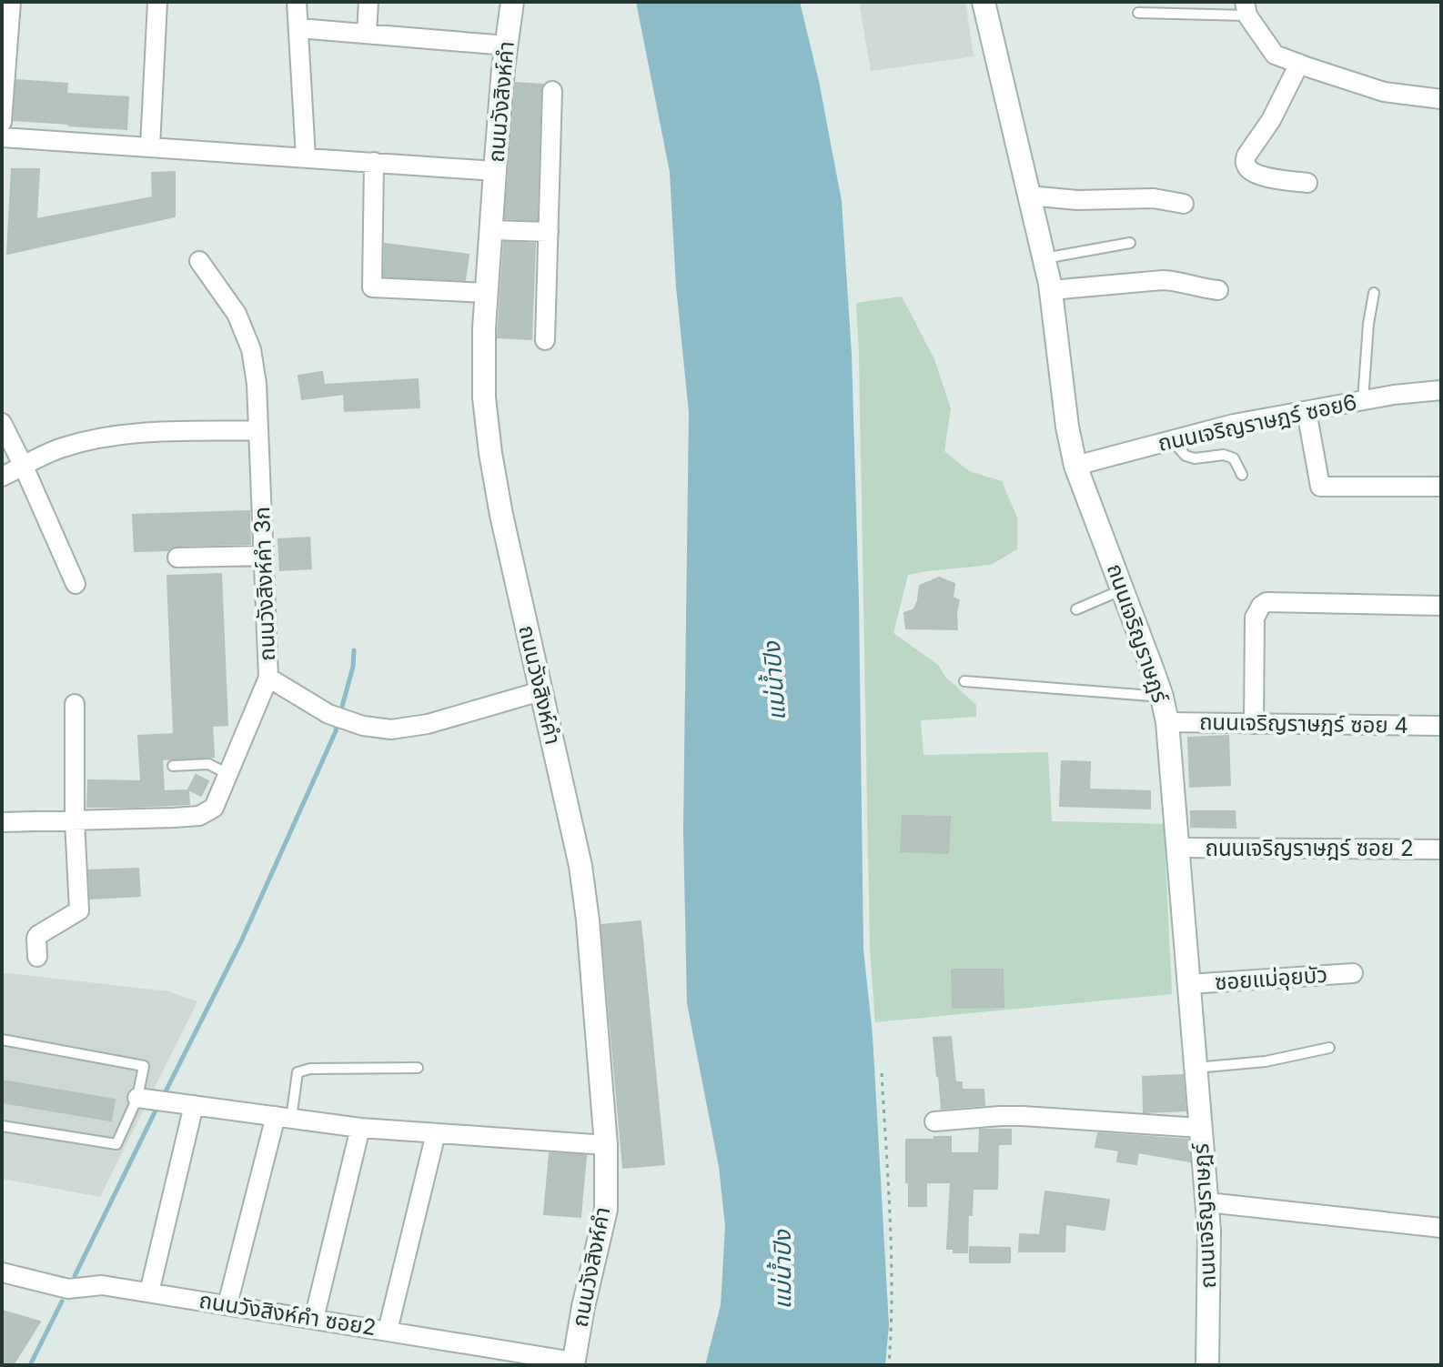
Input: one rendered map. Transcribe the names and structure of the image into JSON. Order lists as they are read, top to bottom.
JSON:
{
  "streets": {
    "main road": ["ถนนวังสิงห์คำ", "ถนนเจริญราษฎร์"],
    "street": [
      "ถนนเจริญราษฎร์ ซอย6",
      "ถนนวังสิงห์คำ 3ก",
      "ถนนเจริญราษฎร์ ซอย 4",
      "ถนนเจริญราษฎร์ ซอย 2",
      "ซอยแม่อุยบัว",
      "ถนนวังสิงห์คำ ซอย2"
    ]
  },
  "crossings": [
    ["ถนนวังสิงห์คำ", "ถนนวังสิงห์คำ 3ก"],
    ["ถนนวังสิงห์คำ", "ถนนวังสิงห์คำ ซอย2"],
    ["ถนนเจริญราษฎร์ ซอย6", "ถนนเจริญราษฎร์"],
    ["ถนนเจริญราษฎร์", "ถนนเจริญราษฎร์ ซอย 4"],
    ["ถนนเจริญราษฎร์", "ถนนเจริญราษฎร์ ซอย 2"],
    ["ถนนเจริญราษฎร์", "ซอยแม่อุยบัว"]
  ],
  "water": ["แม่น้ำปิง"]
}
